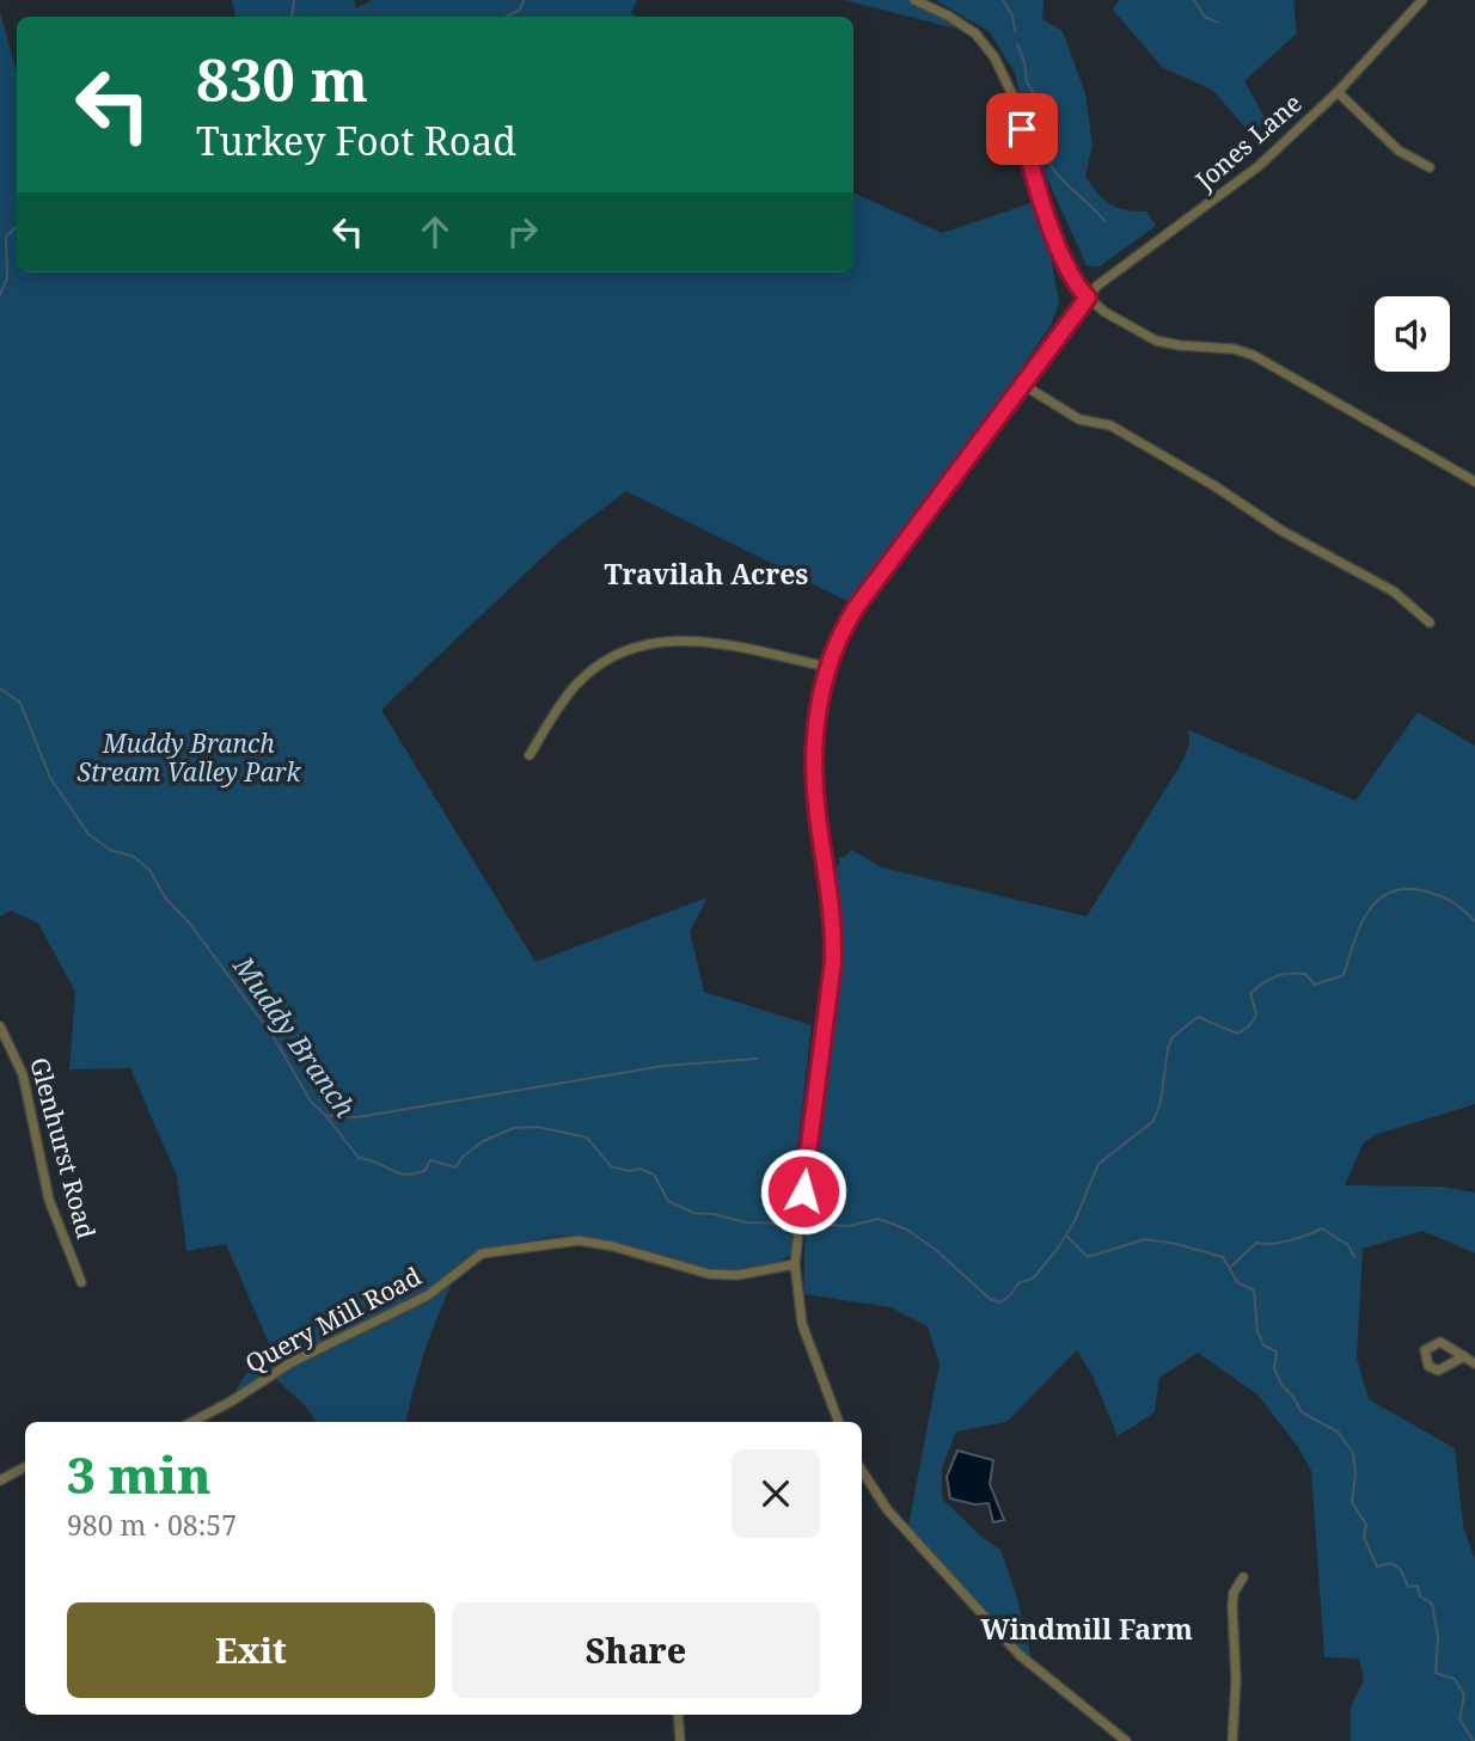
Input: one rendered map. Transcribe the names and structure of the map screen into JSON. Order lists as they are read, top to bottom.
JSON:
{
  "streets": {
    "street": ["Jones Lane", "Glenhurst Road", "Query Mill Road"]
  },
  "crossings": [
    ["Jones Lane", "Query Mill Road"]
  ],
  "districts": ["Travilah Acres", "Windmill Farm"],
  "water": ["Muddy Branch"],
  "parks": ["Muddy Branch Stream Valley Park"],
  "page": {
    "turn": ["830 m", "Turkey Foot Road"],
    "heading": ["3 min", "980 m · 08:57"],
    "buttons": ["Exit", "Share"]
  }
}
